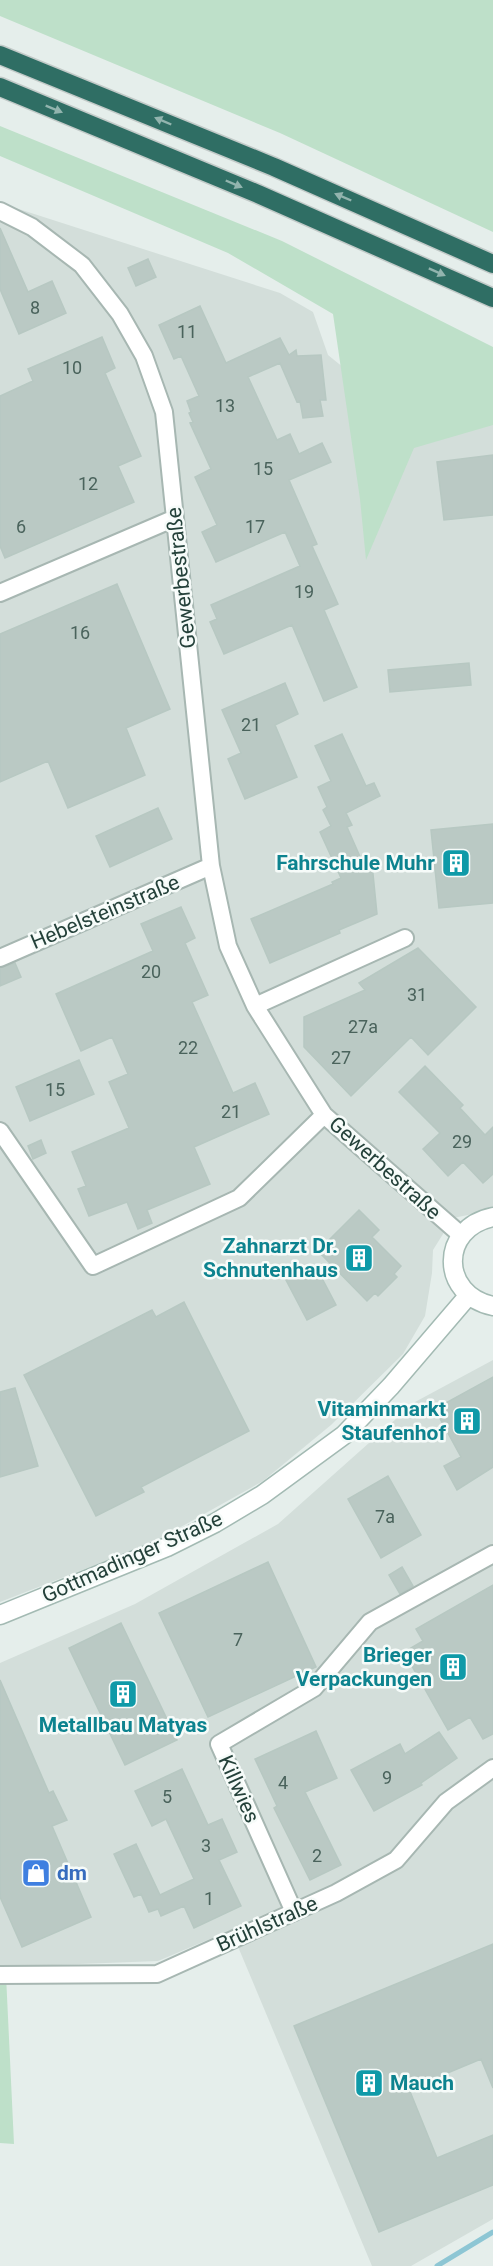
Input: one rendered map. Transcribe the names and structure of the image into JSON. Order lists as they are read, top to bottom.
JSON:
{
  "streets": {
    "main road": ["Gottmadinger Straße"],
    "street": [
      "Gewerbestraße",
      "Hebelsteinstraße",
      "Killwies",
      "Brühlstraße"
    ]
  },
  "crossings": [
    ["Gewerbestraße", "Hebelsteinstraße"],
    ["Killwies", "Brühlstraße"]
  ],
  "places": {
    "building": [
      "Fahrschule Muhr",
      "Zahnarzt Dr. Schnutenhaus",
      "Vitaminmarkt Staufenhof",
      "Brieger Verpackungen",
      "Metallbau Matyas",
      "Mauch"
    ],
    "shop": ["dm"]
  },
  "house_numbers": [
    "8",
    "11",
    "10",
    "13",
    "15",
    "12",
    "6",
    "17",
    "19",
    "16",
    "21",
    "20",
    "31",
    "27a",
    "22",
    "27",
    "15",
    "21",
    "29",
    "7a",
    "7",
    "9",
    "4",
    "5",
    "3",
    "2",
    "1"
  ]
}
